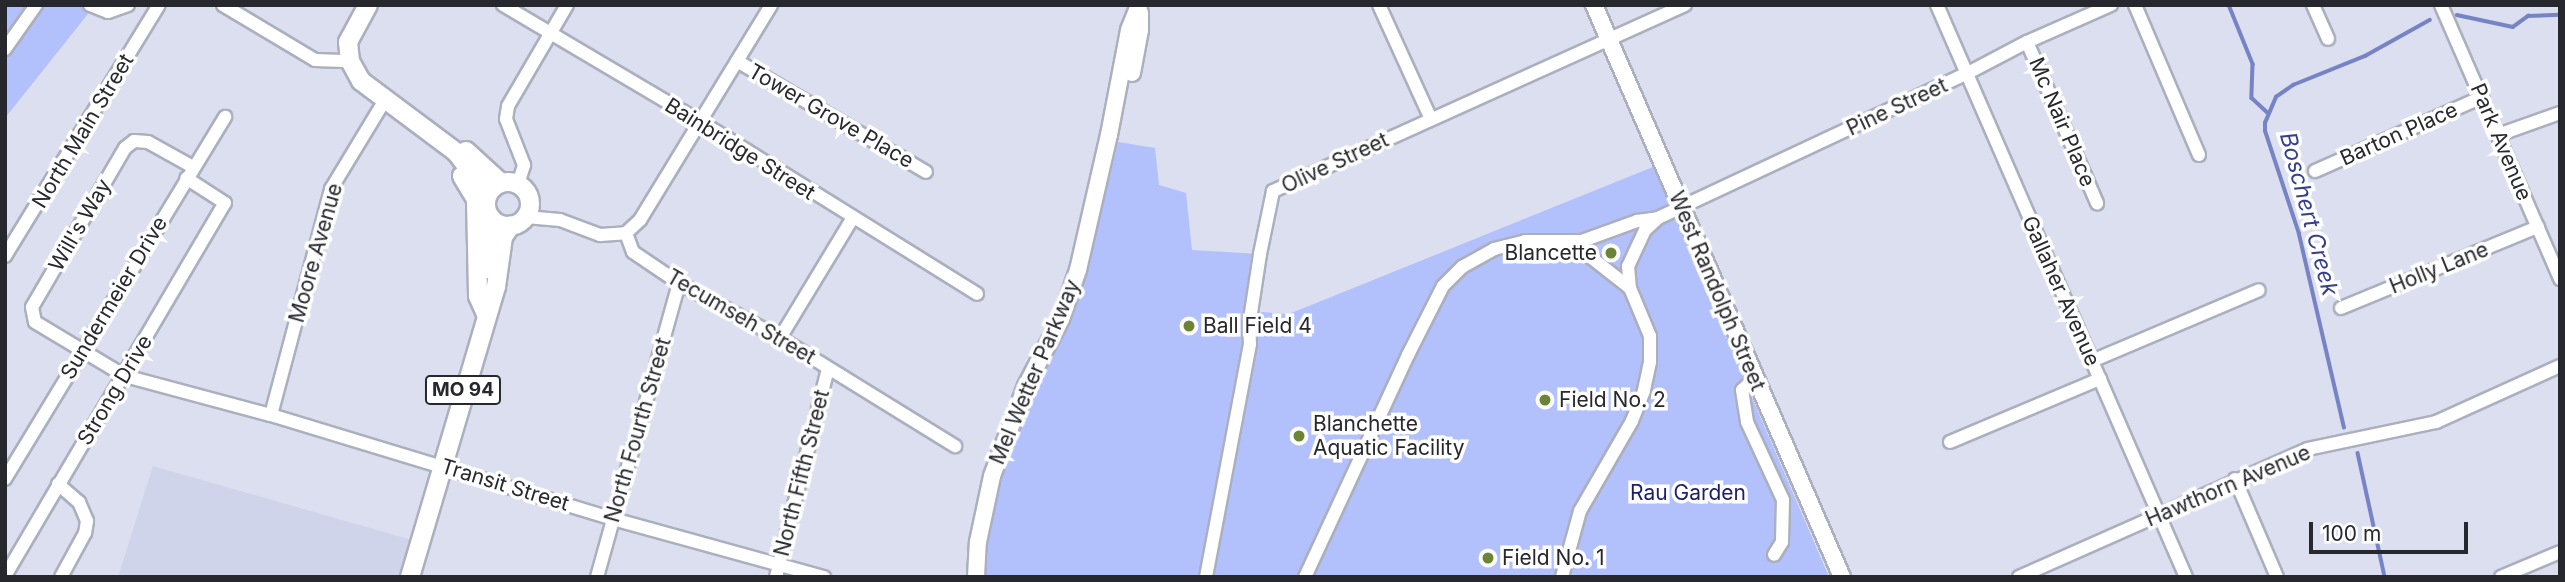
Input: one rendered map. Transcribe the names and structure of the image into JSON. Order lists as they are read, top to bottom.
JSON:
{
  "streets": {
    "main road": ["West Randolph Street", "Mel Wetter Parkway", "MO 94"],
    "street": [
      "Pine Street",
      "Tower Grove Place",
      "Mc Nair Place",
      "North Main Street",
      "Barton Place",
      "Park Avenue",
      "Bainbridge Street",
      "Olive Street",
      "Will's Way",
      "Moore Avenue",
      "Holly Lane",
      "Gallaher Avenue",
      "Sundermeier Drive",
      "Tecumseh Street",
      "Strong Drive",
      "North Fourth Street",
      "North Fifth Street",
      "Transit Street",
      "Hawthorn Avenue"
    ]
  },
  "crossings": [
    ["Pine Street", "Mc Nair Place"],
    ["Pine Street", "West Randolph Street"],
    ["Pine Street", "Gallaher Avenue"],
    ["Barton Place", "Park Avenue"],
    ["Park Avenue", "Holly Lane"],
    ["Olive Street", "West Randolph Street"],
    ["Will's Way", "Sundermeier Drive"],
    ["Will's Way", "Strong Drive"],
    ["Will's Way", "Transit Street"],
    ["Moore Avenue", "Transit Street"],
    ["Gallaher Avenue", "Hawthorn Avenue"],
    ["Sundermeier Drive", "Strong Drive"],
    ["Sundermeier Drive", "Transit Street"],
    ["Tecumseh Street", "North Fourth Street"],
    ["Tecumseh Street", "North Fifth Street"],
    ["Strong Drive", "Transit Street"],
    ["MO 94", "Transit Street"],
    ["North Fourth Street", "Transit Street"],
    ["North Fifth Street", "Transit Street"]
  ],
  "water": ["Boschert Creek"],
  "parks": ["Rau Garden"],
  "places": [
    "Blancette",
    "Ball Field 4",
    "Field No. 2",
    "Blanchette Aquatic Facility",
    "Field No. 1"
  ],
  "scale_bar": "100 m"
}
